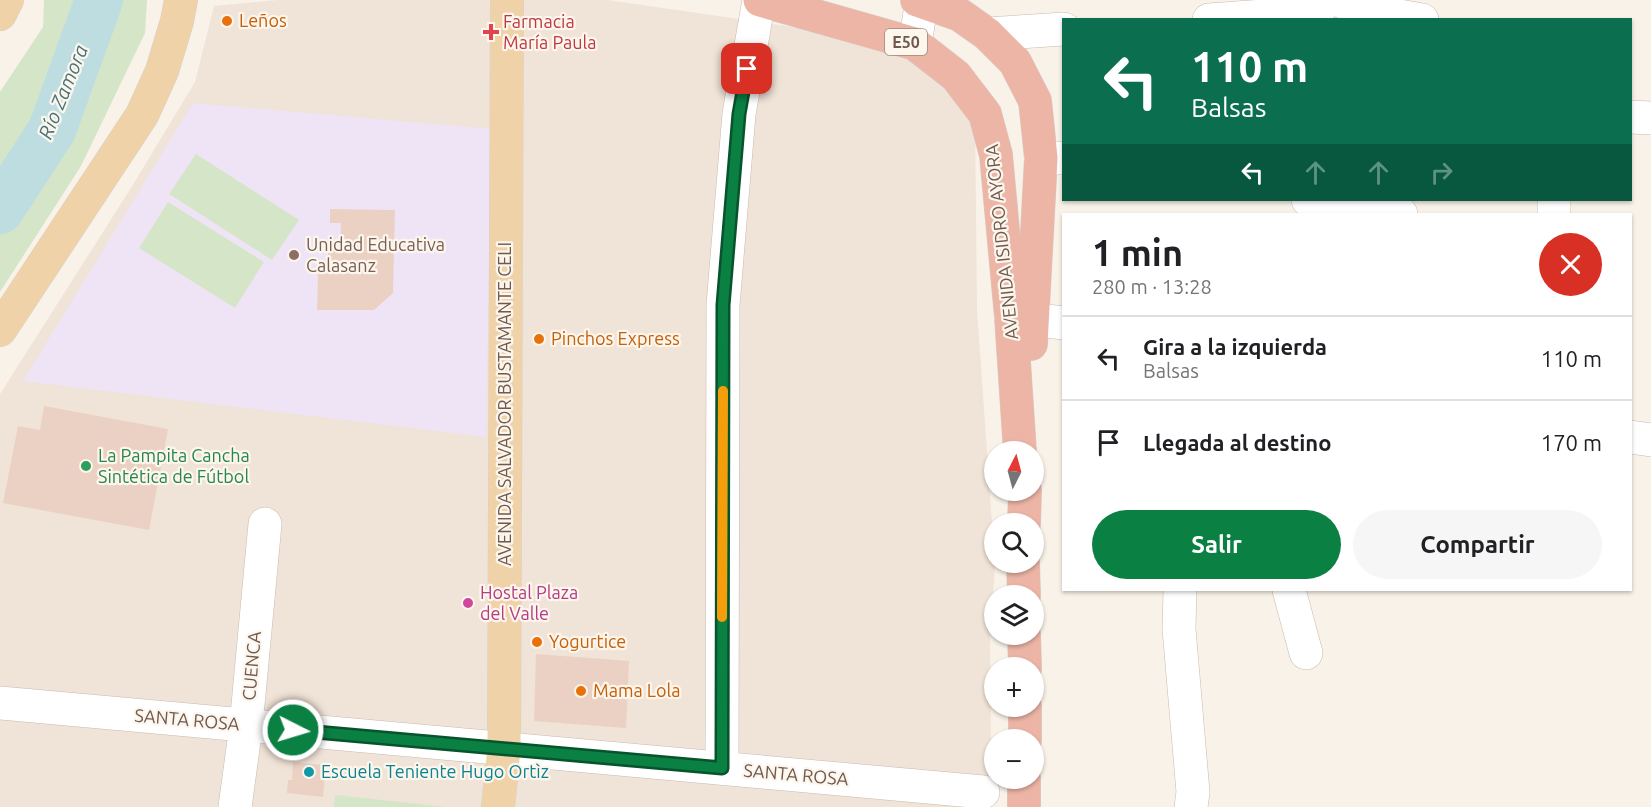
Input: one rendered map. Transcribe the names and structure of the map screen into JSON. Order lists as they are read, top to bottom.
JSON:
{
  "streets": {
    "highway": ["E50", "AVENIDA ISIDRO AYORA"],
    "main road": ["AVENIDA SALVADOR BUSTAMANTE CELI"],
    "street": ["CUENCA", "SANTA ROSA"]
  },
  "crossings": [
    ["AVENIDA SALVADOR BUSTAMANTE CELI", "SANTA ROSA"],
    ["CUENCA", "SANTA ROSA"]
  ],
  "water": ["Río Zamora"],
  "places": {
    "other": [
      "Leños",
      "Unidad Educativa Calasanz",
      "Pinchos Express",
      "La Pampita Cancha Sintética de Fútbol",
      "Hostal Plaza del Valle",
      "Yogurtice",
      "Mama Lola",
      "Escuela Teniente Hugo Ortìz"
    ],
    "health": ["Farmacia María Paula"]
  },
  "north": "top",
  "page": {
    "turn": ["110 m", "Balsas"],
    "heading": ["1 min", "280 m · 13:28"],
    "list": [
      {
        "name": "Gira a la izquierda",
        "note": "Balsas",
        "value": "110 m"
      },
      {
        "name": "Llegada al destino",
        "value": "170 m"
      }
    ],
    "map_buttons": ["+", "−"],
    "buttons": ["Salir", "Compartir"]
  }
}
